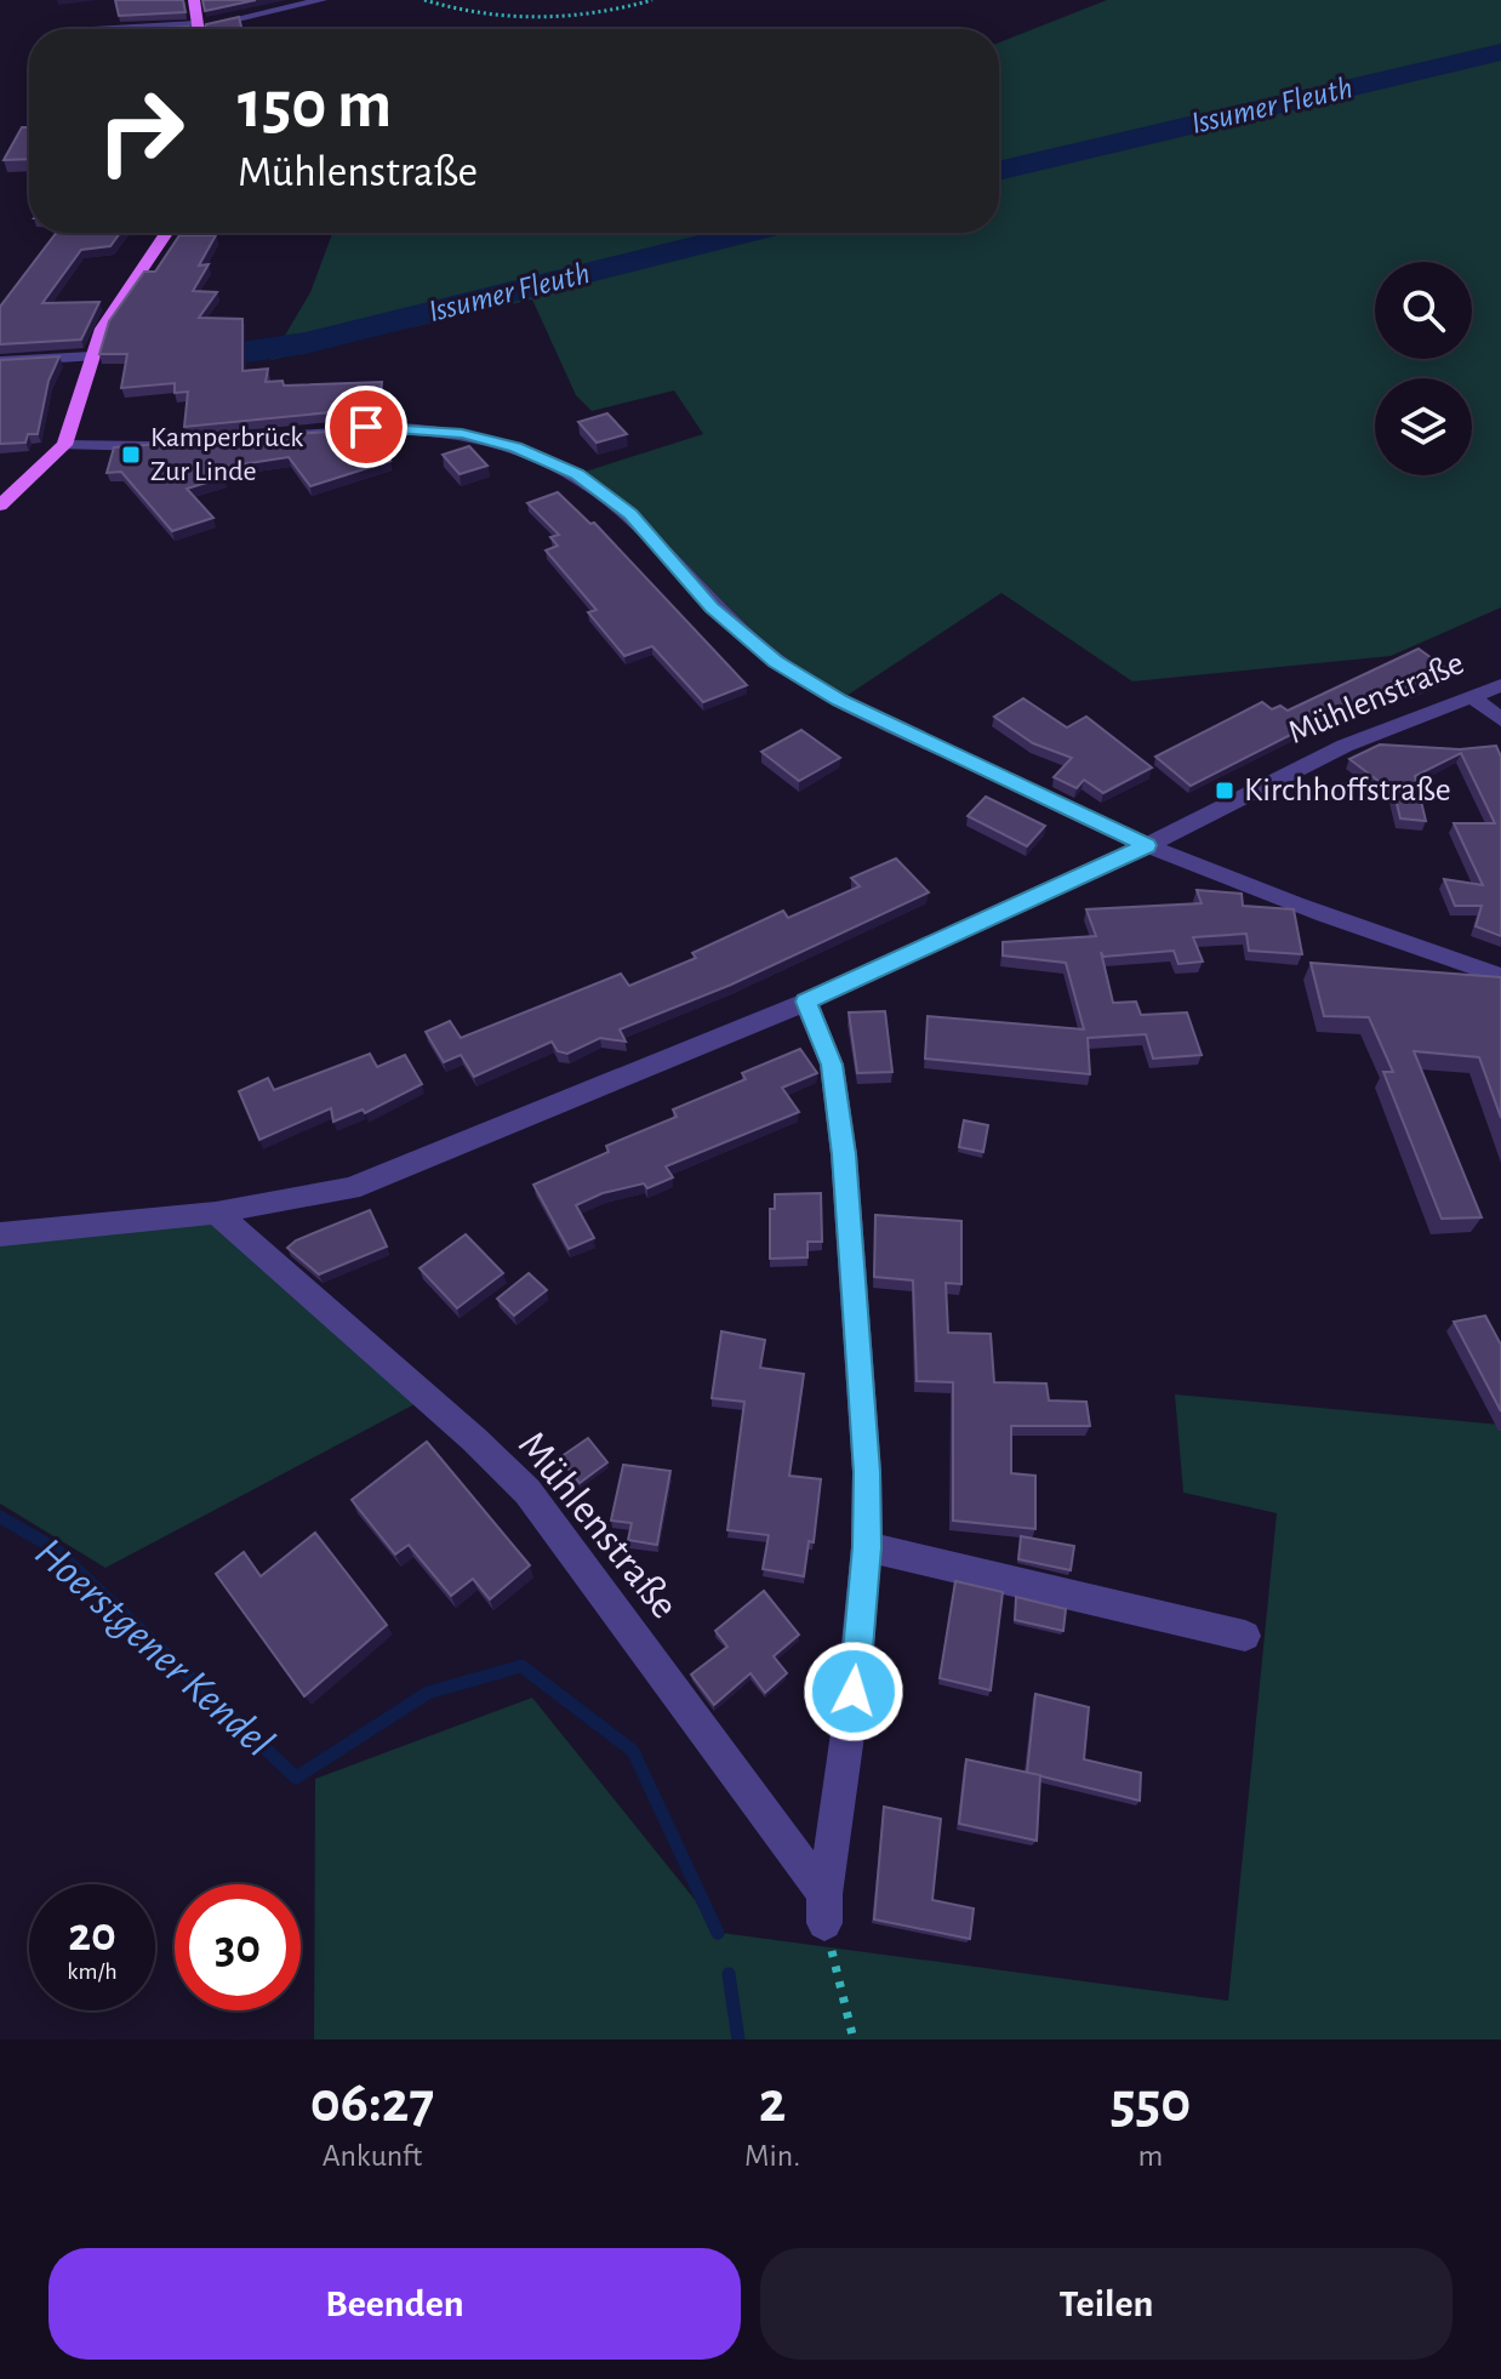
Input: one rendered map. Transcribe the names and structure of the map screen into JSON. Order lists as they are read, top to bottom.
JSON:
{
  "streets": {
    "street": ["Mühlenstraße"]
  },
  "water": ["Issumer Fleuth", "Hoerstgener Kendel"],
  "places": {
    "transit": ["Kamperbrück Zur Linde", "Kirchhoffstraße"]
  },
  "page": {
    "turn": ["150 m", "Mühlenstraße"],
    "speed": "20 km/h",
    "limit": "30",
    "eta": [
      "06:27",
      "Ankunft",
      "2",
      "Min.",
      "550",
      "m"
    ],
    "buttons": ["Beenden", "Teilen"]
  }
}
